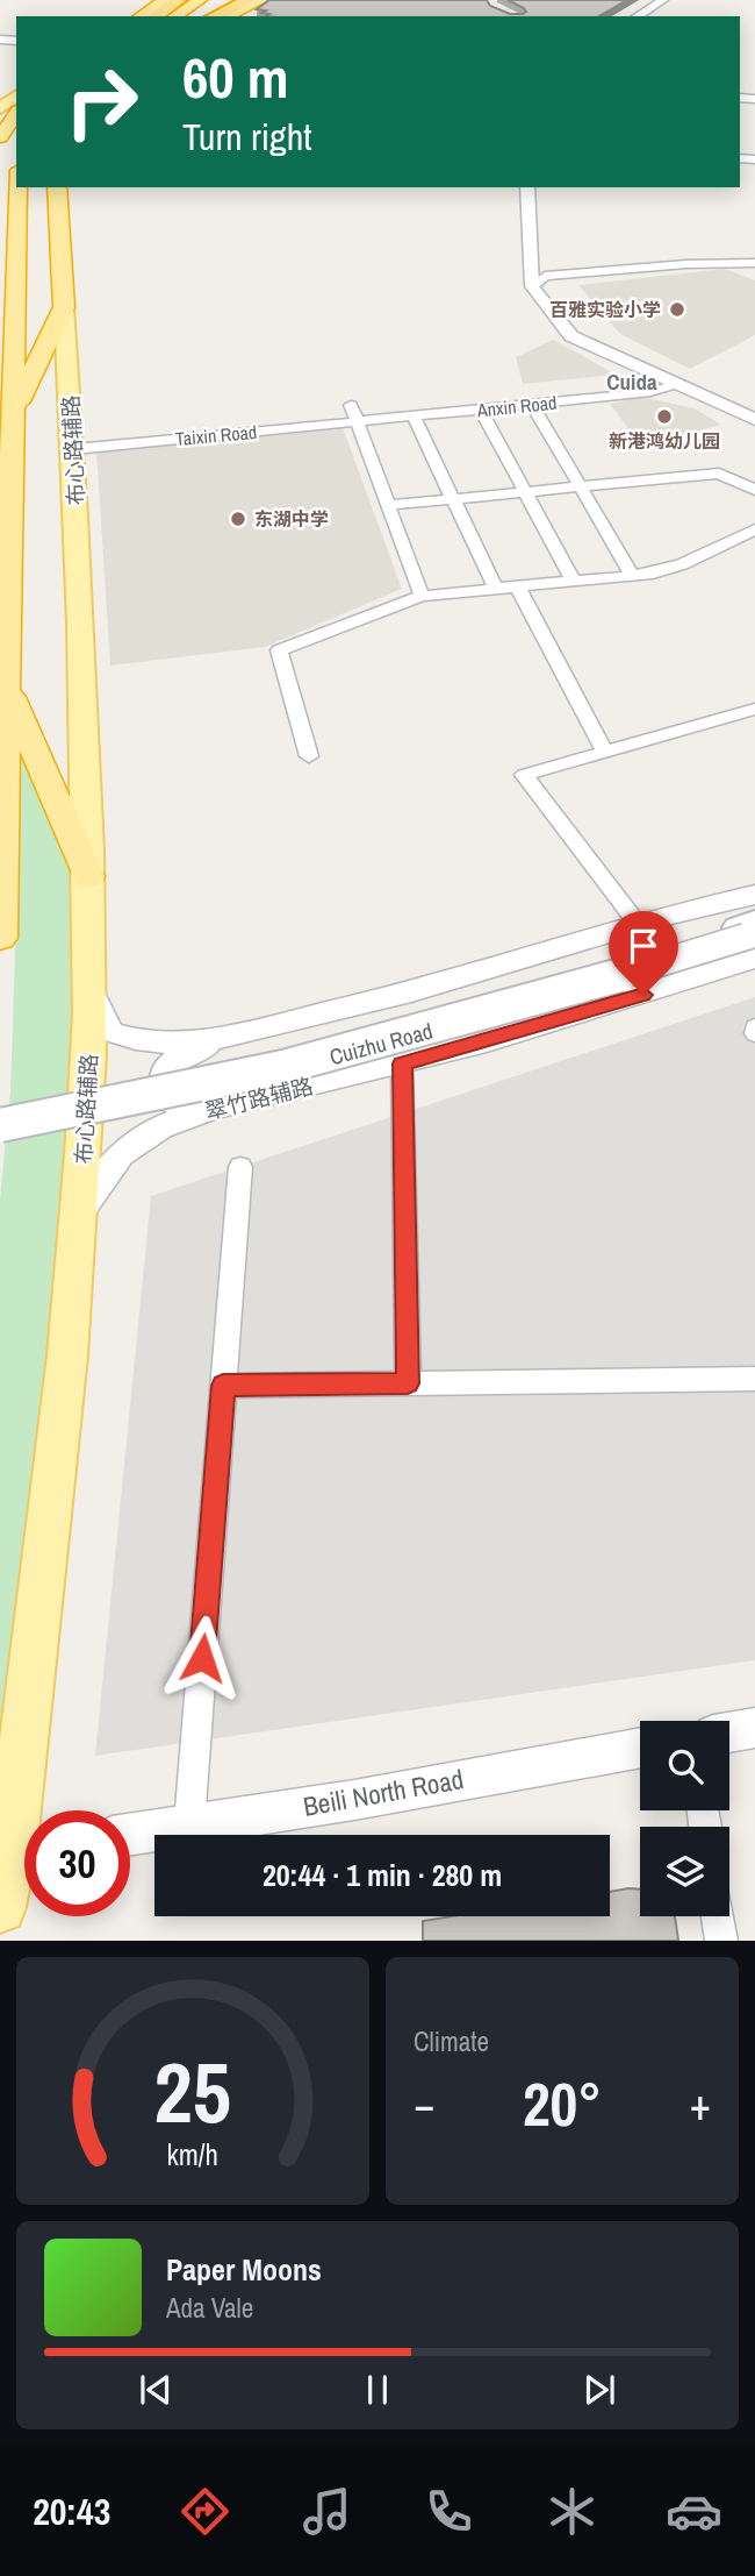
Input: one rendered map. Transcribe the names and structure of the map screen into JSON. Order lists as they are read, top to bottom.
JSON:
{
  "streets": {
    "main road": ["布心路辅路", "Cuizhu Road"],
    "street": [
      "Anxin Road",
      "Taixin Road",
      "翠竹路辅路",
      "Beili North Road"
    ]
  },
  "crossings": [
    ["Anxin Road", "Taixin Road"],
    ["Taixin Road", "布心路辅路"],
    ["布心路辅路", "翠竹路辅路"],
    ["Cuizhu Road", "翠竹路辅路"]
  ],
  "districts": ["Cuida"],
  "places": ["百雅实验小学", "新港鸿幼儿园", "东湖中学"],
  "page": {
    "turn": ["60 m", "Turn right"],
    "limit": "30",
    "trip": "20:44 · 1 min · 280 m",
    "tile": "Climate",
    "heat": ["−", "20°", "+"],
    "song": ["Paper Moons", "Ada Vale"],
    "tabs": "20:43",
    "gauge": ["25", "km/h"]
  }
}
